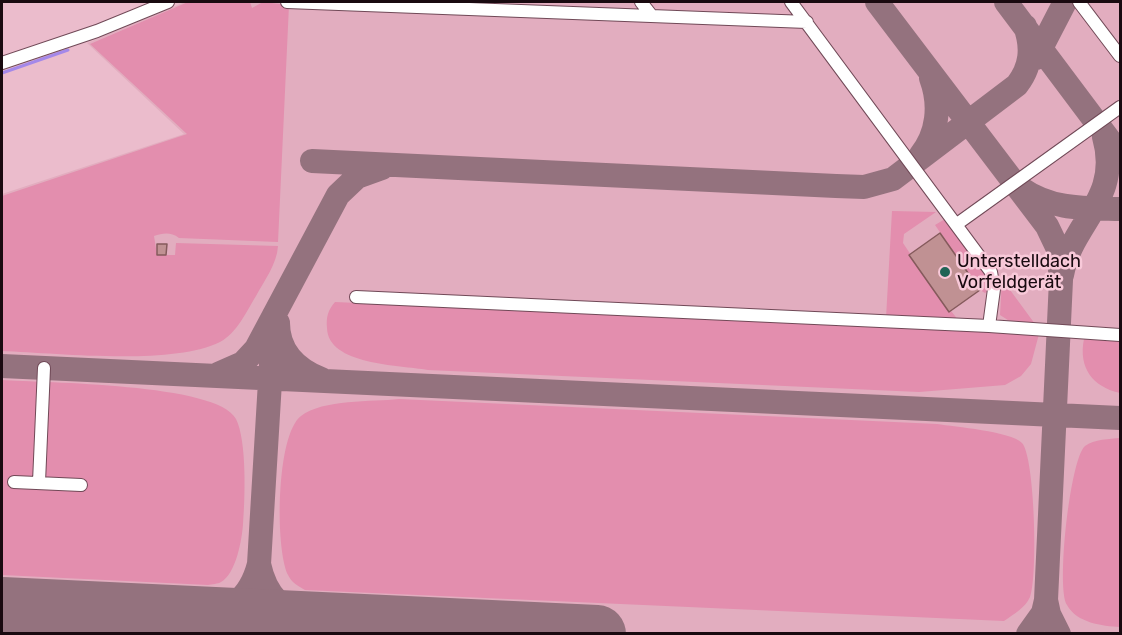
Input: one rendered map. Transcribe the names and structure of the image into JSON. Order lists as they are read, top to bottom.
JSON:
{
  "places": ["Unterstelldach Vorfeldgerät"]
}
